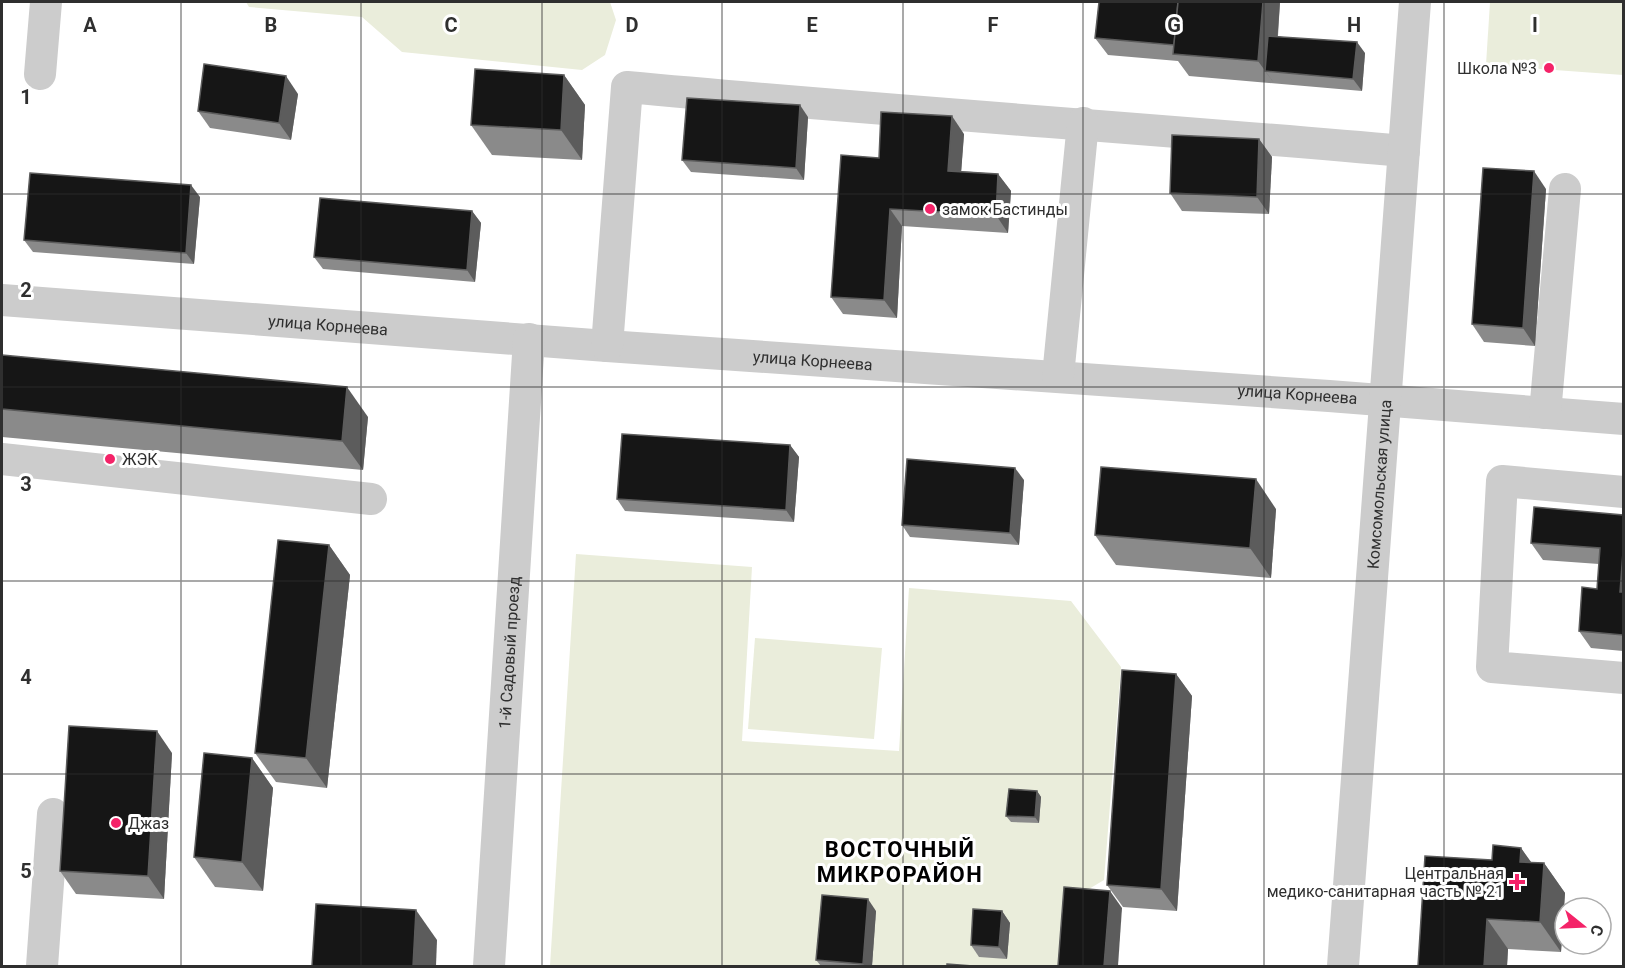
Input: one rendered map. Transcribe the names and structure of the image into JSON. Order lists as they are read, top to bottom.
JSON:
{
  "streets": {
    "street": ["улица Корнеева", "Комсомольская улица", "1-й Садовый проезд"]
  },
  "crossings": [
    ["улица Корнеева", "Комсомольская улица"],
    ["улица Корнеева", "1-й Садовый проезд"]
  ],
  "districts": ["ВОСТОЧНЫЙ МИКРОРАЙОН"],
  "places": {
    "other": [
      "Школа №3",
      "замок Бастинды",
      "ЖЭК",
      "Джаз"
    ],
    "health": ["Центральная медико-санитарная часть № 21"]
  },
  "north": "right",
  "grid": {
    "columns": [
      "A",
      "B",
      "C",
      "D",
      "E",
      "F",
      "G",
      "H",
      "I"
    ],
    "rows": [
      "1",
      "2",
      "3",
      "4",
      "5"
    ]
  }
}
